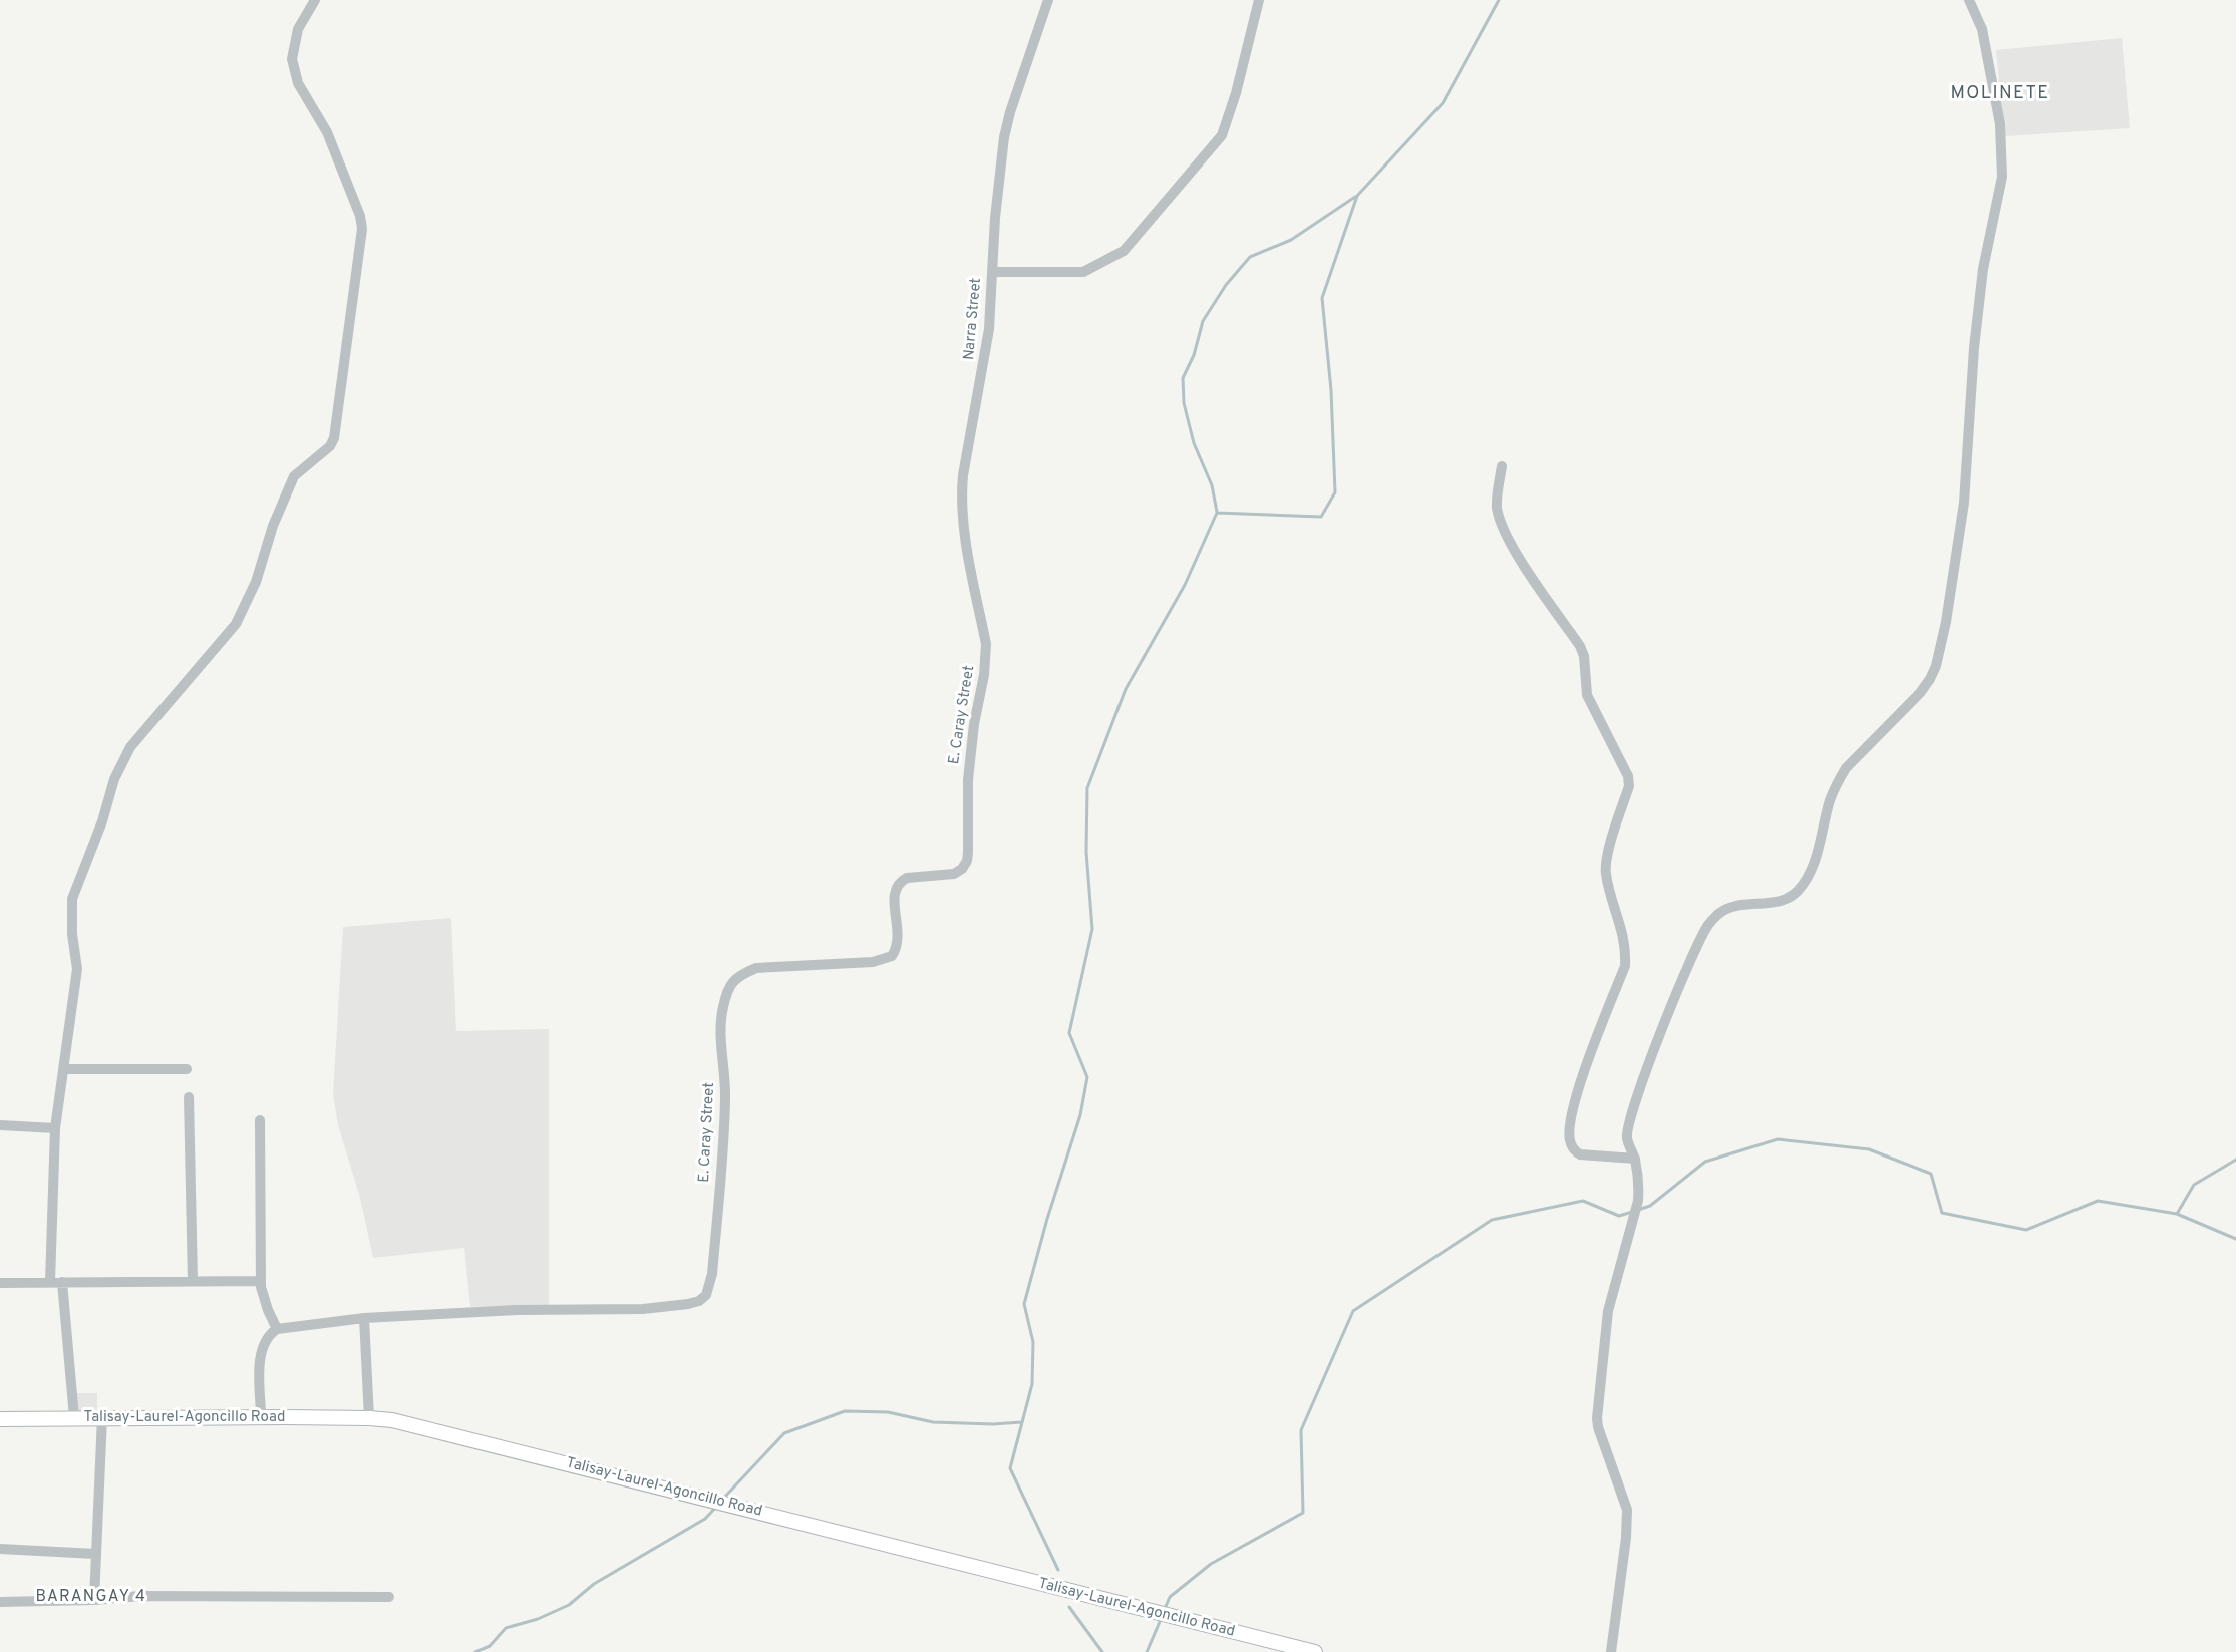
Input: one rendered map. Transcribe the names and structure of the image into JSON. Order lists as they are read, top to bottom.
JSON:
{
  "streets": {
    "main road": ["Talisay-Laurel-Agoncillo Road"],
    "street": ["Narra Street", "E. Caray Street"]
  },
  "crossings": [
    ["Narra Street", "E. Caray Street"]
  ],
  "districts": ["MOLINETE", "BARANGAY 4"]
}
